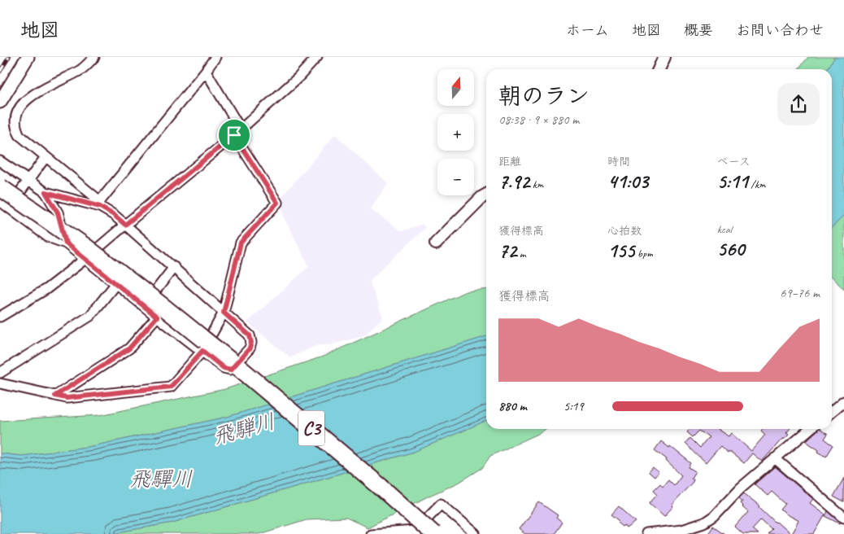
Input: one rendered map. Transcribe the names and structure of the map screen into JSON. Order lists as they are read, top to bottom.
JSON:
{
  "streets": {
    "highway": ["C3"]
  },
  "water": ["飛騨川", "飛驒川"],
  "north": "top",
  "page": {
    "header": "地図",
    "nav": [
      "ホーム",
      "地図",
      "概要",
      "お問い合わせ"
    ],
    "map_buttons": ["+", "−"],
    "heading": ["朝のラン", "08:38 · 9 × 880 m"],
    "stats": [
      ["距離", "7.92 km"],
      ["時間", "41:03"],
      ["ペース", "5:11 /km"],
      ["獲得標高", "72 m"],
      ["心拍数", "155 bpm"],
      ["kcal", "560"]
    ],
    "chart": ["獲得標高", "69–76 m"],
    "list": [
      {
        "name": "880 m",
        "note": "5:19"
      }
    ]
  }
}
